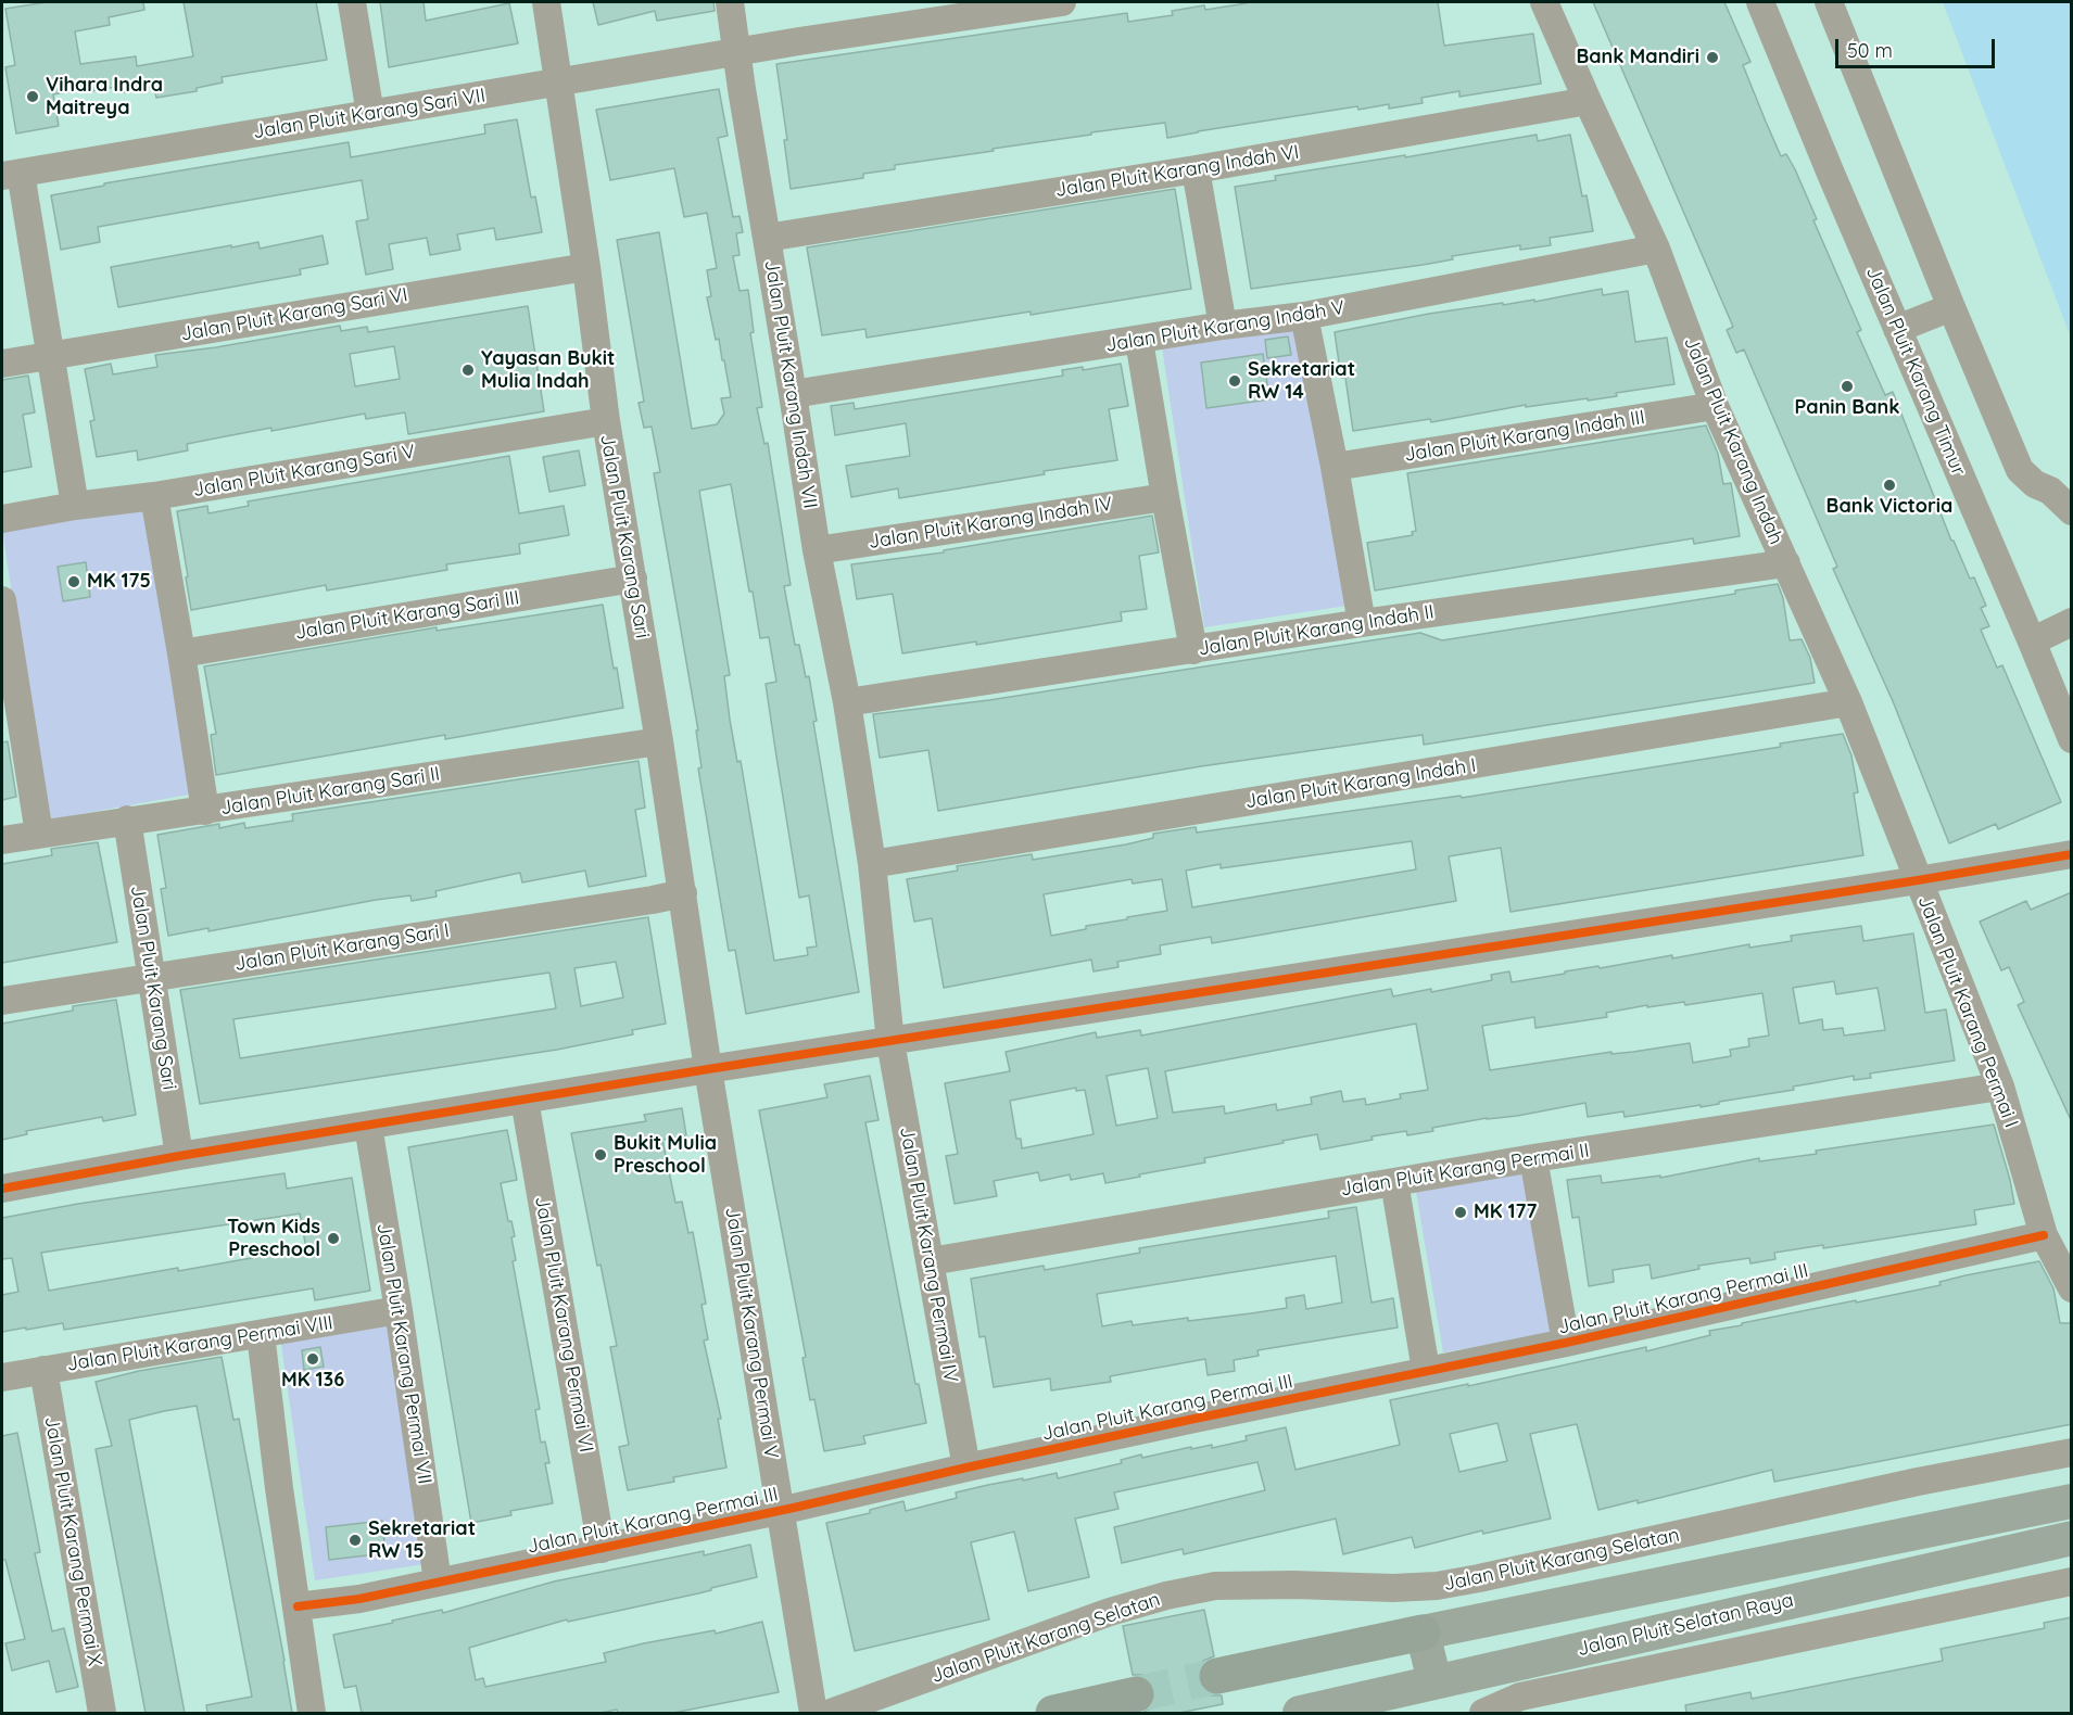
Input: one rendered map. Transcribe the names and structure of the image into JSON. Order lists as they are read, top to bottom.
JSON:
{
  "streets": {
    "main road": ["Jalan Pluit Selatan Raya"],
    "street": [
      "Jalan Pluit Karang Sari VII",
      "Jalan Pluit Karang Indah VI",
      "Jalan Pluit Karang Sari VI",
      "Jalan Pluit Karang Indah V",
      "Jalan Pluit Karang Timur",
      "Jalan Pluit Karang Indah VII",
      "Jalan Pluit Karang Indah III",
      "Jalan Pluit Karang Indah",
      "Jalan Pluit Karang Sari V",
      "Jalan Pluit Karang Indah IV",
      "Jalan Pluit Karang Sari",
      "Jalan Pluit Karang Sari III",
      "Jalan Pluit Karang Indah II",
      "Jalan Pluit Karang Indah I",
      "Jalan Pluit Karang Sari II",
      "Jalan Pluit Karang Sari I",
      "Jalan Pluit Karang Permai I",
      "Jalan Pluit Karang Permai II",
      "Jalan Pluit Karang Permai IV",
      "Jalan Pluit Karang Permai III",
      "Jalan Pluit Karang Permai VI",
      "Jalan Pluit Karang Permai V",
      "Jalan Pluit Karang Permai VIII",
      "Jalan Pluit Karang Permai VII",
      "Jalan Pluit Karang Permai X",
      "Jalan Pluit Karang Selatan"
    ]
  },
  "crossings": [
    ["Jalan Pluit Karang Sari VII", "Jalan Pluit Karang Indah VII"],
    ["Jalan Pluit Karang Sari VII", "Jalan Pluit Karang Sari"],
    ["Jalan Pluit Karang Indah VI", "Jalan Pluit Karang Indah VII"],
    ["Jalan Pluit Karang Indah VI", "Jalan Pluit Karang Indah"],
    ["Jalan Pluit Karang Sari VI", "Jalan Pluit Karang Sari"],
    ["Jalan Pluit Karang Indah V", "Jalan Pluit Karang Indah VII"],
    ["Jalan Pluit Karang Indah V", "Jalan Pluit Karang Indah"],
    ["Jalan Pluit Karang Indah VII", "Jalan Pluit Karang Indah IV"],
    ["Jalan Pluit Karang Indah VII", "Jalan Pluit Karang Indah II"],
    ["Jalan Pluit Karang Indah VII", "Jalan Pluit Karang Indah I"],
    ["Jalan Pluit Karang Indah VII", "Jalan Pluit Karang Permai IV"],
    ["Jalan Pluit Karang Indah III", "Jalan Pluit Karang Indah"],
    ["Jalan Pluit Karang Indah", "Jalan Pluit Karang Indah II"],
    ["Jalan Pluit Karang Indah", "Jalan Pluit Karang Indah I"],
    ["Jalan Pluit Karang Indah", "Jalan Pluit Karang Permai I"],
    ["Jalan Pluit Karang Sari V", "Jalan Pluit Karang Sari"],
    ["Jalan Pluit Karang Sari", "Jalan Pluit Karang Sari III"],
    ["Jalan Pluit Karang Sari", "Jalan Pluit Karang Sari II"],
    ["Jalan Pluit Karang Sari", "Jalan Pluit Karang Sari I"],
    ["Jalan Pluit Karang Sari", "Jalan Pluit Karang Permai V"],
    ["Jalan Pluit Karang Permai I", "Jalan Pluit Karang Permai II"],
    ["Jalan Pluit Karang Permai I", "Jalan Pluit Karang Permai III"],
    ["Jalan Pluit Karang Permai II", "Jalan Pluit Karang Permai IV"],
    ["Jalan Pluit Karang Permai IV", "Jalan Pluit Karang Permai III"],
    ["Jalan Pluit Karang Permai III", "Jalan Pluit Karang Permai VI"],
    ["Jalan Pluit Karang Permai III", "Jalan Pluit Karang Permai V"],
    ["Jalan Pluit Karang Permai III", "Jalan Pluit Karang Permai VII"],
    ["Jalan Pluit Karang Permai VIII", "Jalan Pluit Karang Permai VII"],
    ["Jalan Pluit Karang Permai VIII", "Jalan Pluit Karang Permai X"]
  ],
  "places": [
    "Bank Mandiri",
    "Vihara Indra Maitreya",
    "Yayasan Bukit Mulia Indah",
    "Sekretariat RW 14",
    "Panin Bank",
    "Bank Victoria",
    "MK 175",
    "Bukit Mulia Preschool",
    "MK 177",
    "Town Kids Preschool",
    "MK 136",
    "Sekretariat RW 15"
  ],
  "scale_bar": "50 m"
}
